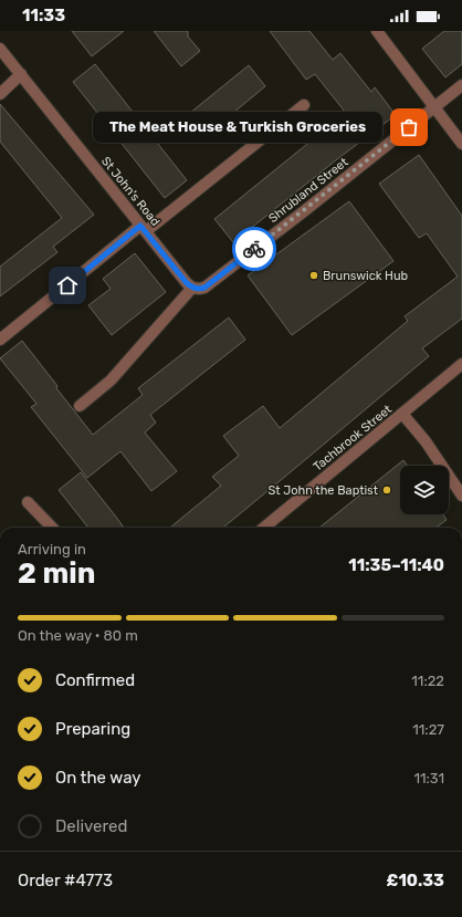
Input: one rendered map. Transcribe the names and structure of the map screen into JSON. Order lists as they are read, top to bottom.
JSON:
{
  "streets": {
    "street": ["Shrubland Street", "St John's Road", "Tachbrook Street"]
  },
  "crossings": [
    ["Shrubland Street", "St John's Road"]
  ],
  "places": ["The Meat House & Turkish Groceries", "Brunswick Hub", "St John the Baptist"],
  "page": {
    "status": "11:33",
    "bubble": "The Meat House & Turkish Groceries",
    "heading": ["2 min", "Arriving in", "11:35–11:40"],
    "panel": ["Order #4773", "£10.33"],
    "bar": "On the way · 80 m",
    "list": [
      ["Confirmed", "11:22"],
      ["Preparing", "11:27"],
      ["On the way", "11:31"],
      "Delivered"
    ]
  }
}
